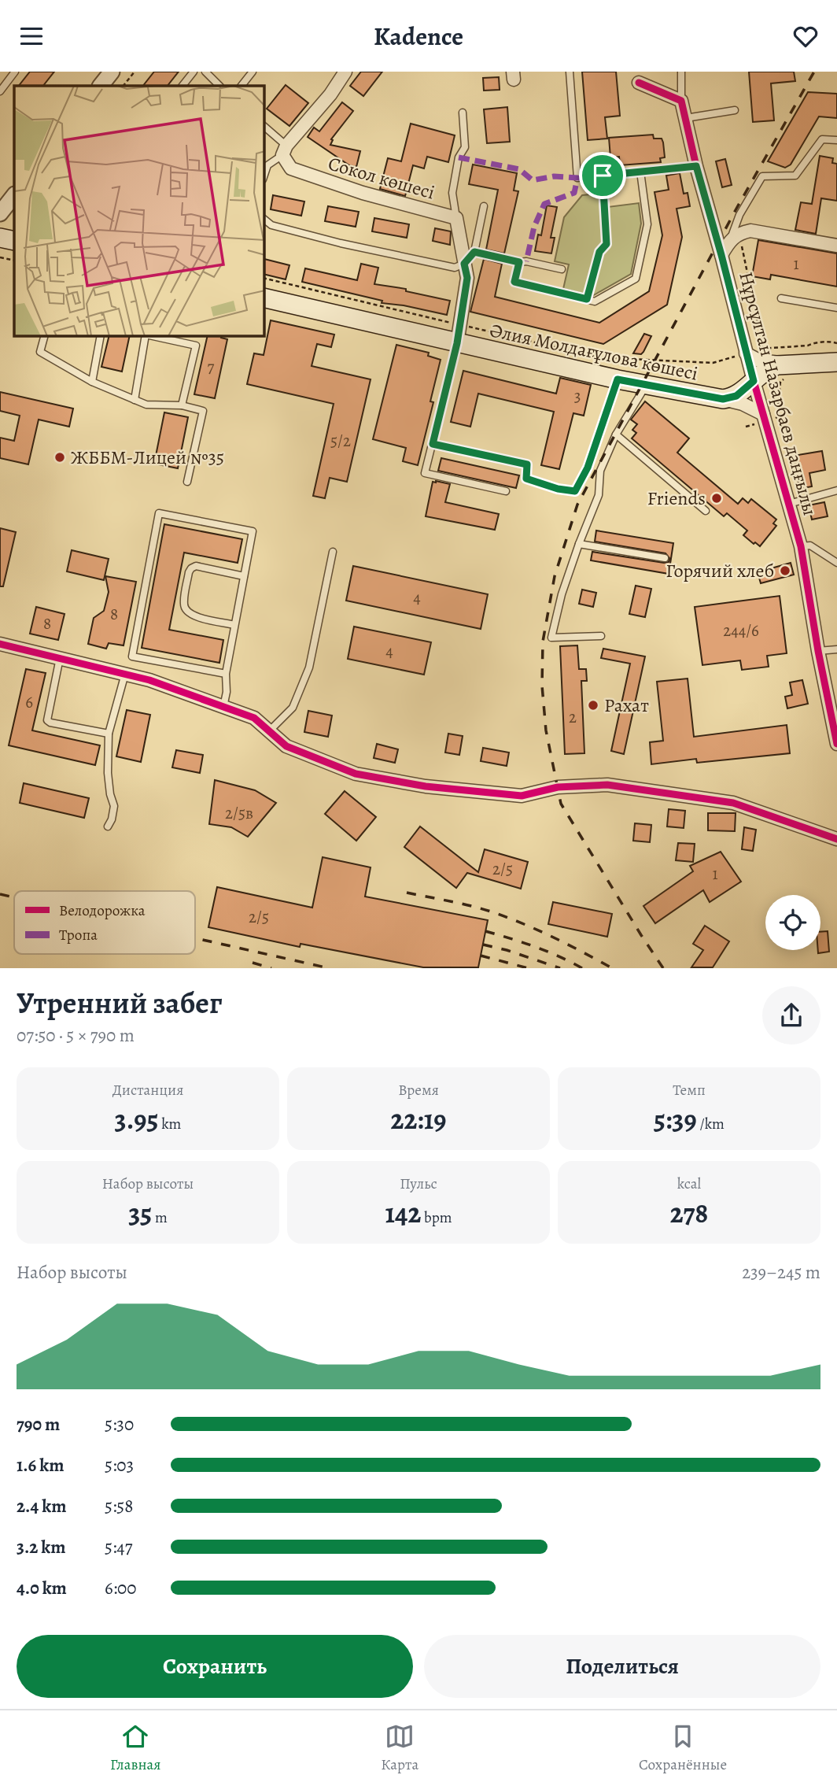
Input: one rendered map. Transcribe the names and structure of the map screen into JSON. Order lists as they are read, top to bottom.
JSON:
{
  "streets": {
    "main road": ["Әлия Молдағұлова көшесі"],
    "street": ["Сокол көшесі", "Нұрсұлтан Назарбаев даңғылы"]
  },
  "crossings": [
    ["Сокол көшесі", "Әлия Молдағұлова көшесі"]
  ],
  "places": [
    "ЖББМ-Лицей №35",
    "Friends",
    "Горячий хлеб",
    "Рахат"
  ],
  "house_numbers": [
    "1",
    "7",
    "3",
    "5/2",
    "4",
    "8",
    "8",
    "244/6",
    "4",
    "6",
    "2",
    "2/5в",
    "2/5",
    "1",
    "2/5"
  ],
  "legend": ["Велодорожка", "Тропа"],
  "page": {
    "header": "Kadence",
    "heading": ["Утренний забег", "07:50 · 5 × 790 m"],
    "stats": [
      ["Дистанция", "3.95 km"],
      ["Время", "22:19"],
      ["Темп", "5:39 /km"],
      ["Набор высоты", "35 m"],
      ["Пульс", "142 bpm"],
      ["kcal", "278"]
    ],
    "chart": ["Набор высоты", "239–245 m"],
    "list": [
      {
        "name": "790 m",
        "note": "5:30"
      },
      {
        "name": "1.6 km",
        "note": "5:03"
      },
      {
        "name": "2.4 km",
        "note": "5:58"
      },
      {
        "name": "3.2 km",
        "note": "5:47"
      },
      {
        "name": "4.0 km",
        "note": "6:00"
      }
    ],
    "buttons": ["Сохранить", "Поделиться"],
    "tabs": ["Главная", "Карта", "Сохранённые"]
  }
}
